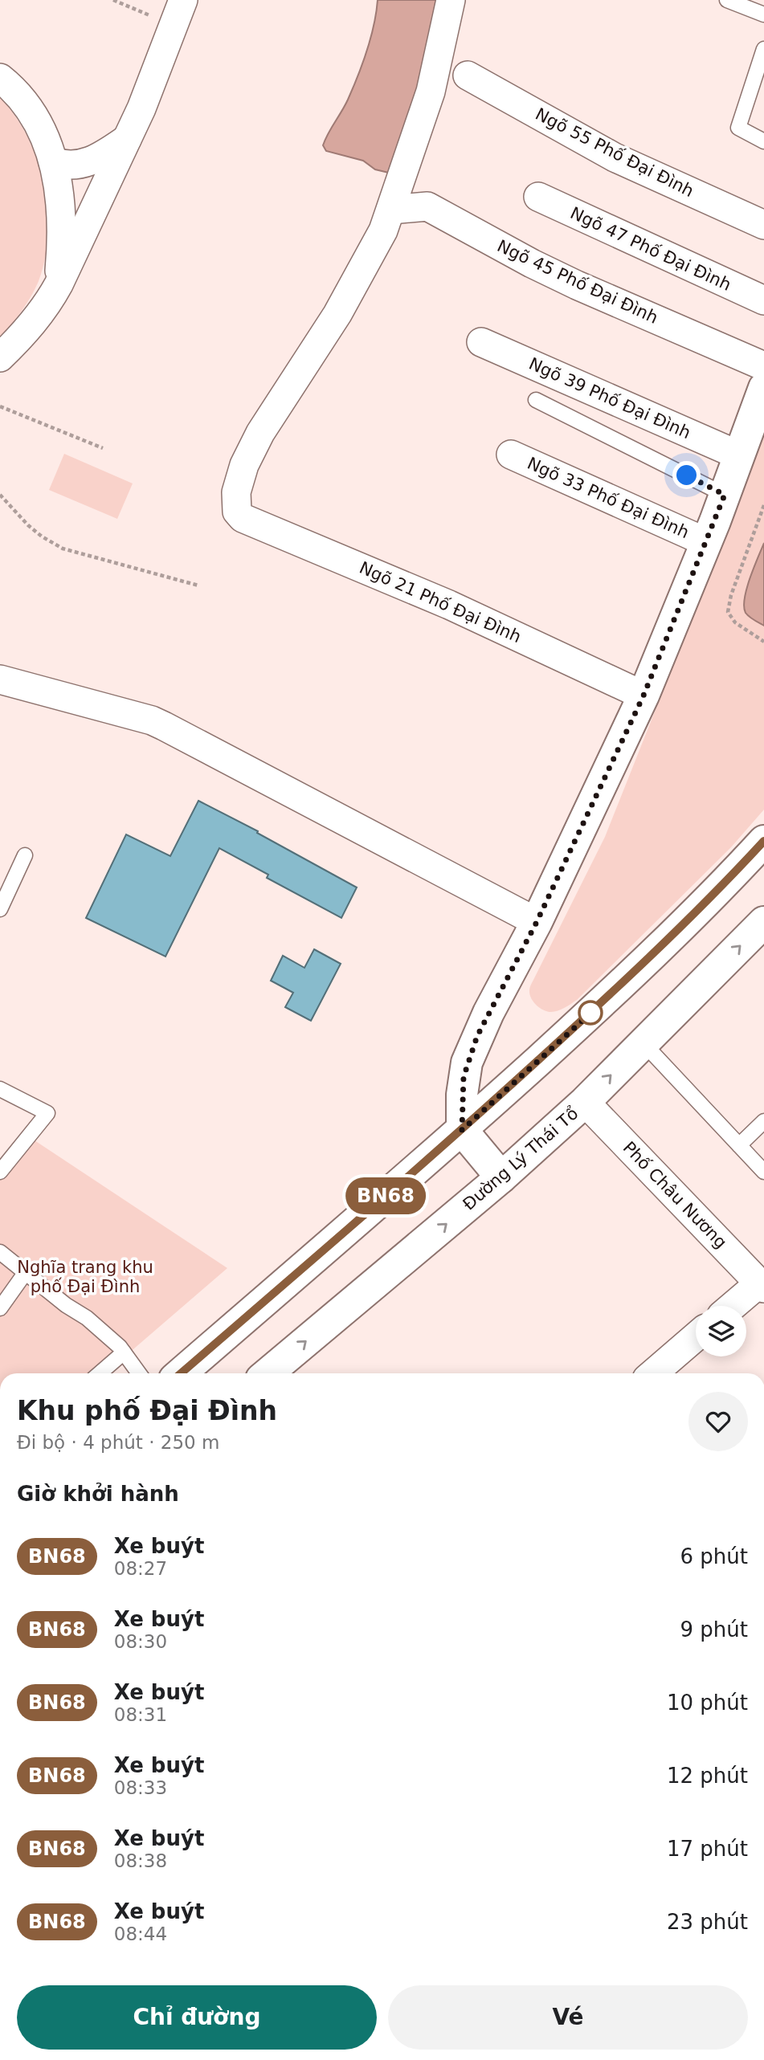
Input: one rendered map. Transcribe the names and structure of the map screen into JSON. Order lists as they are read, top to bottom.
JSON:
{
  "streets": {
    "main road": ["Đường Lý Thái Tổ"],
    "street": [
      "Ngõ 55 Phố Đại Đình",
      "Ngõ 47 Phố Đại Đình",
      "Ngõ 45 Phố Đại Đình",
      "Ngõ 39 Phố Đại Đình",
      "Ngõ 33 Phố Đại Đình",
      "Ngõ 21 Phố Đại Đình",
      "Phố Châu Nương"
    ]
  },
  "crossings": [
    ["Ngõ 45 Phố Đại Đình", "Ngõ 21 Phố Đại Đình"],
    ["Đường Lý Thái Tổ", "Phố Châu Nương"]
  ],
  "parks": ["Nghĩa trang khu phố Đại Đình"],
  "lines": ["bus line BN68"],
  "page": {
    "on_map": "BN68",
    "heading": [
      ["Khu phố Đại Đình", "Đi bộ · 4 phút · 250 m"],
      "Giờ khởi hành"
    ],
    "list": [
      {
        "mark": "BN68",
        "name": "Xe buýt",
        "note": "08:27",
        "value": "6 phút"
      },
      {
        "mark": "BN68",
        "name": "Xe buýt",
        "note": "08:30",
        "value": "9 phút"
      },
      {
        "mark": "BN68",
        "name": "Xe buýt",
        "note": "08:31",
        "value": "10 phút"
      },
      {
        "mark": "BN68",
        "name": "Xe buýt",
        "note": "08:33",
        "value": "12 phút"
      },
      {
        "mark": "BN68",
        "name": "Xe buýt",
        "note": "08:38",
        "value": "17 phút"
      },
      {
        "mark": "BN68",
        "name": "Xe buýt",
        "note": "08:44",
        "value": "23 phút"
      }
    ],
    "buttons": ["Chỉ đường", "Vé"]
  }
}
